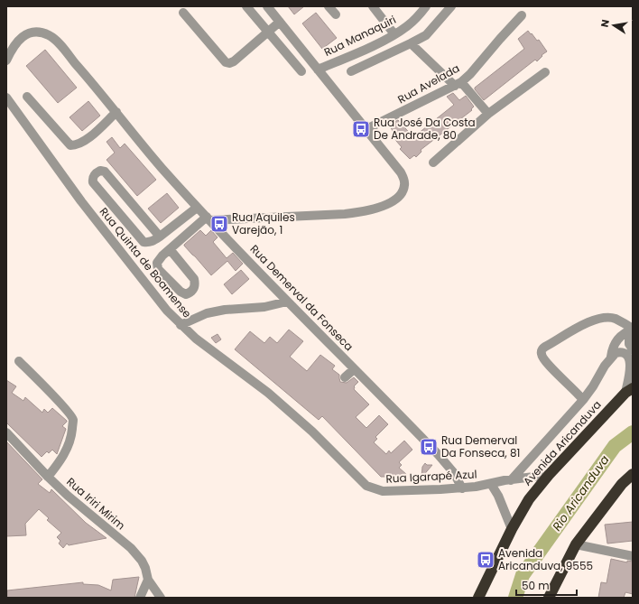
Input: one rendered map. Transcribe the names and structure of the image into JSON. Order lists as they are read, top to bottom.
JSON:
{
  "streets": {
    "highway": ["Avenida Aricanduva"],
    "street": [
      "Rua Manaquiri",
      "Rua Avelada",
      "Rua Quinta de Boamense",
      "Rua Demerval da Fonseca",
      "Rua Igarapé Azul",
      "Rua Iriri Mirim"
    ]
  },
  "crossings": [
    ["Rua Quinta de Boamense", "Rua Igarapé Azul"],
    ["Rua Demerval da Fonseca", "Rua Igarapé Azul"],
    ["Avenida Aricanduva", "Rua Igarapé Azul"]
  ],
  "water": ["Rio Aricanduva"],
  "places": {
    "bus stop": [
      "Rua José Da Costa De Andrade, 80",
      "Rua Aquiles Varejão, 1",
      "Rua Demerval Da Fonseca, 81",
      "Avenida Aricanduva, 9555"
    ]
  },
  "scale_bar": "50 m",
  "north": "left"
}
